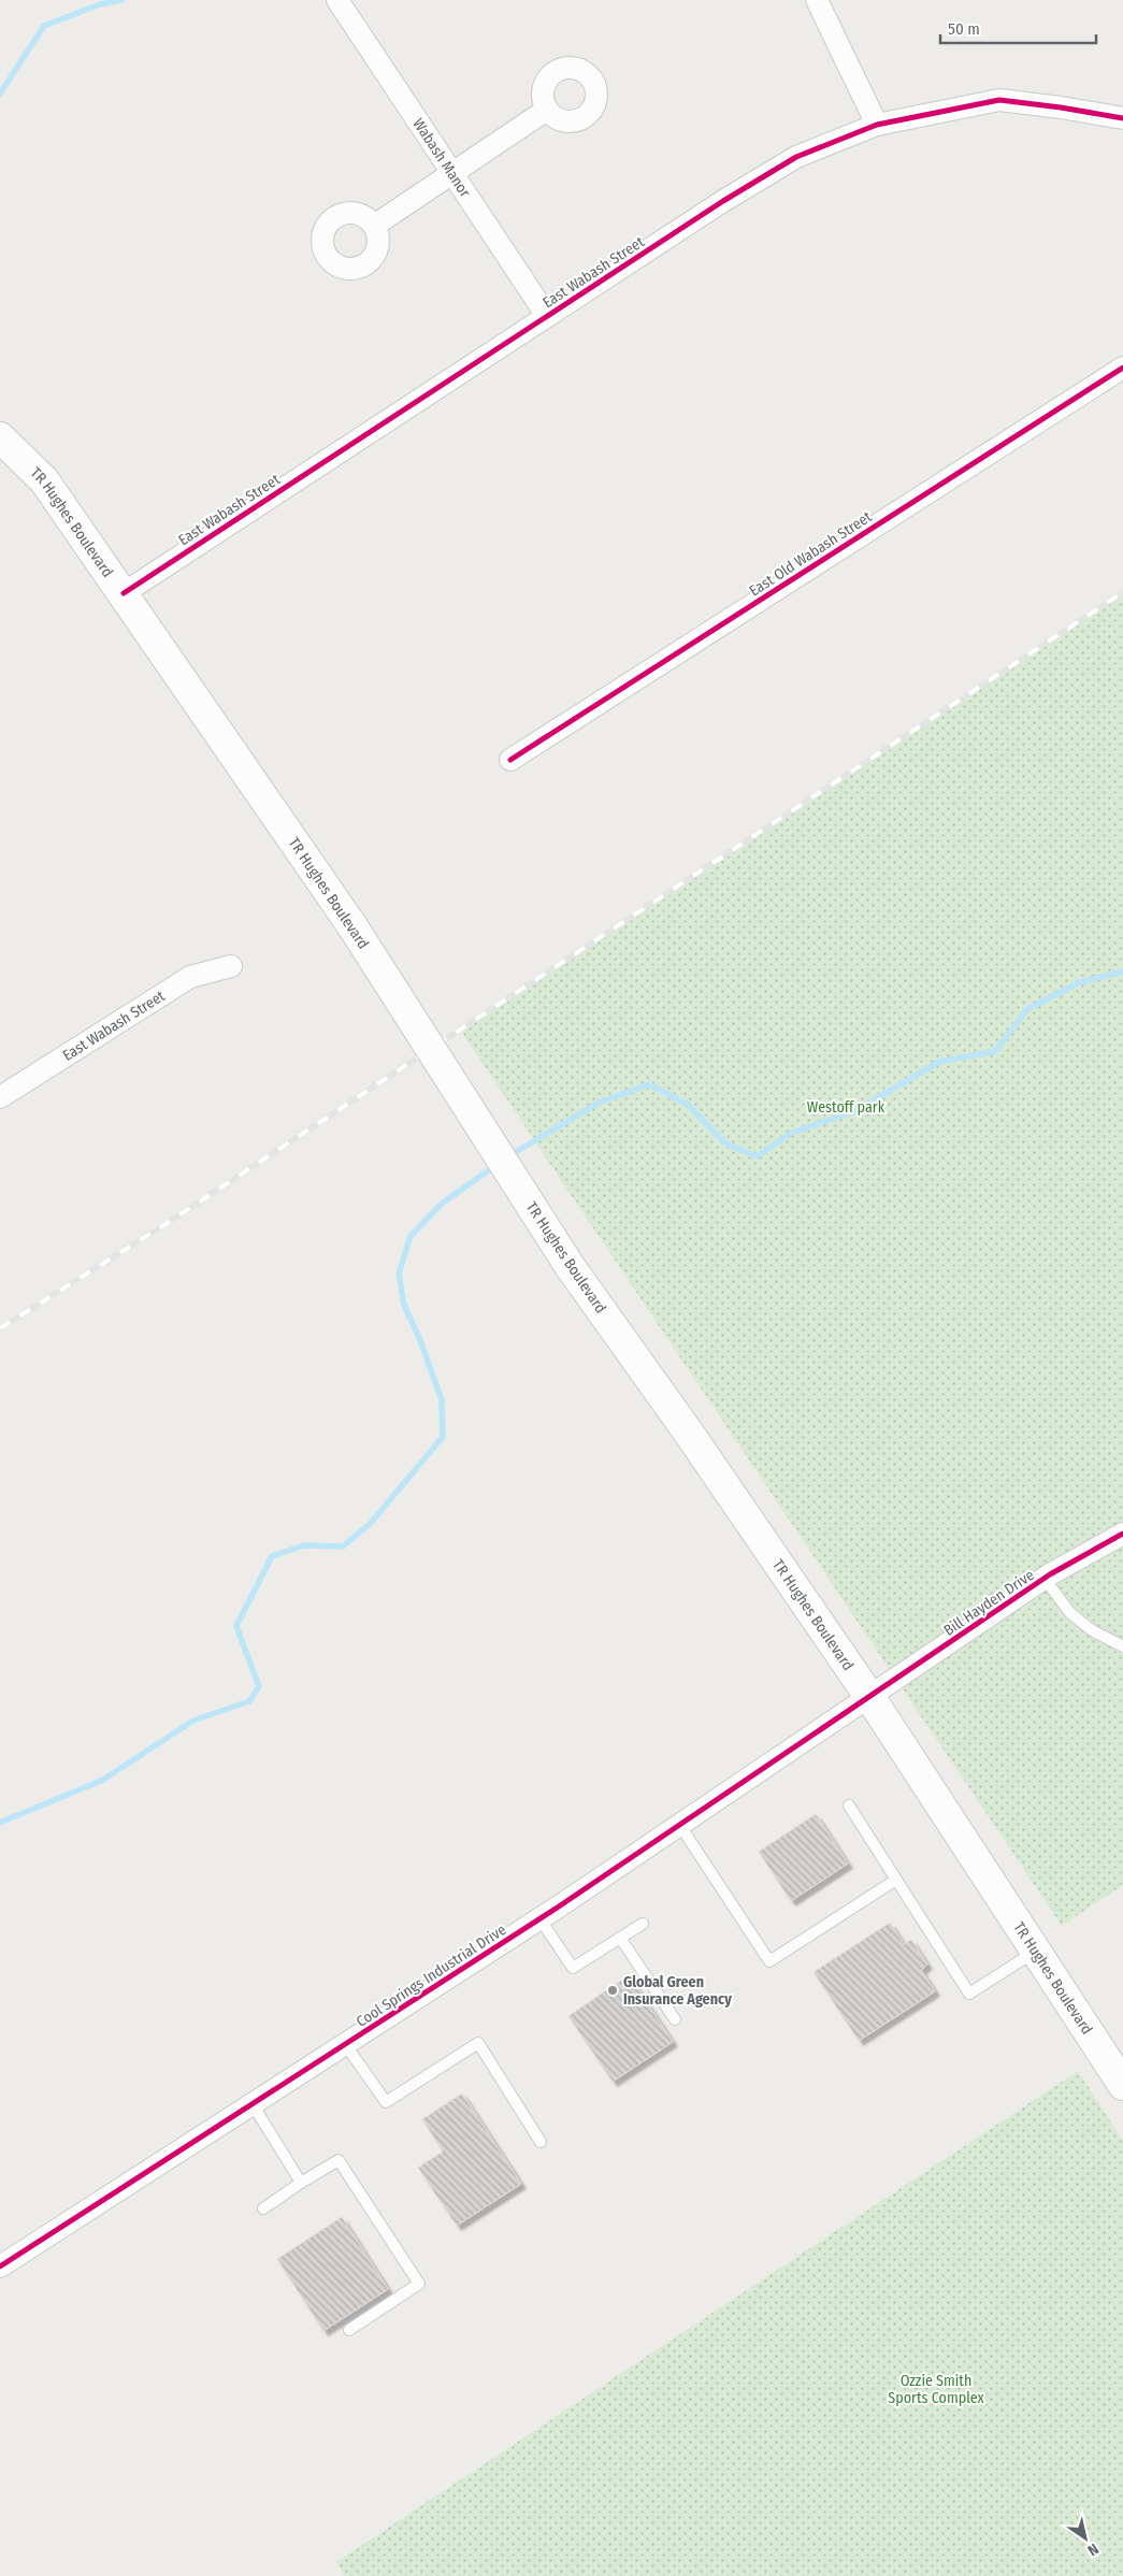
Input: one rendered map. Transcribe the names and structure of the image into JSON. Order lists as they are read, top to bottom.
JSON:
{
  "streets": {
    "main road": ["TR Hughes Boulevard"],
    "street": [
      "Wabash Manor",
      "East Wabash Street",
      "East Old Wabash Street",
      "Bill Hayden Drive",
      "Cool Springs Industrial Drive"
    ]
  },
  "crossings": [
    ["Wabash Manor", "East Wabash Street"],
    ["East Wabash Street", "TR Hughes Boulevard"],
    ["TR Hughes Boulevard", "Bill Hayden Drive"],
    ["TR Hughes Boulevard", "Cool Springs Industrial Drive"],
    ["Bill Hayden Drive", "Cool Springs Industrial Drive"]
  ],
  "parks": ["Westoff park", "Ozzie Smith Sports Complex"],
  "places": ["Global Green Insurance Agency"],
  "scale_bar": "50 m",
  "north": "bottom right"
}
